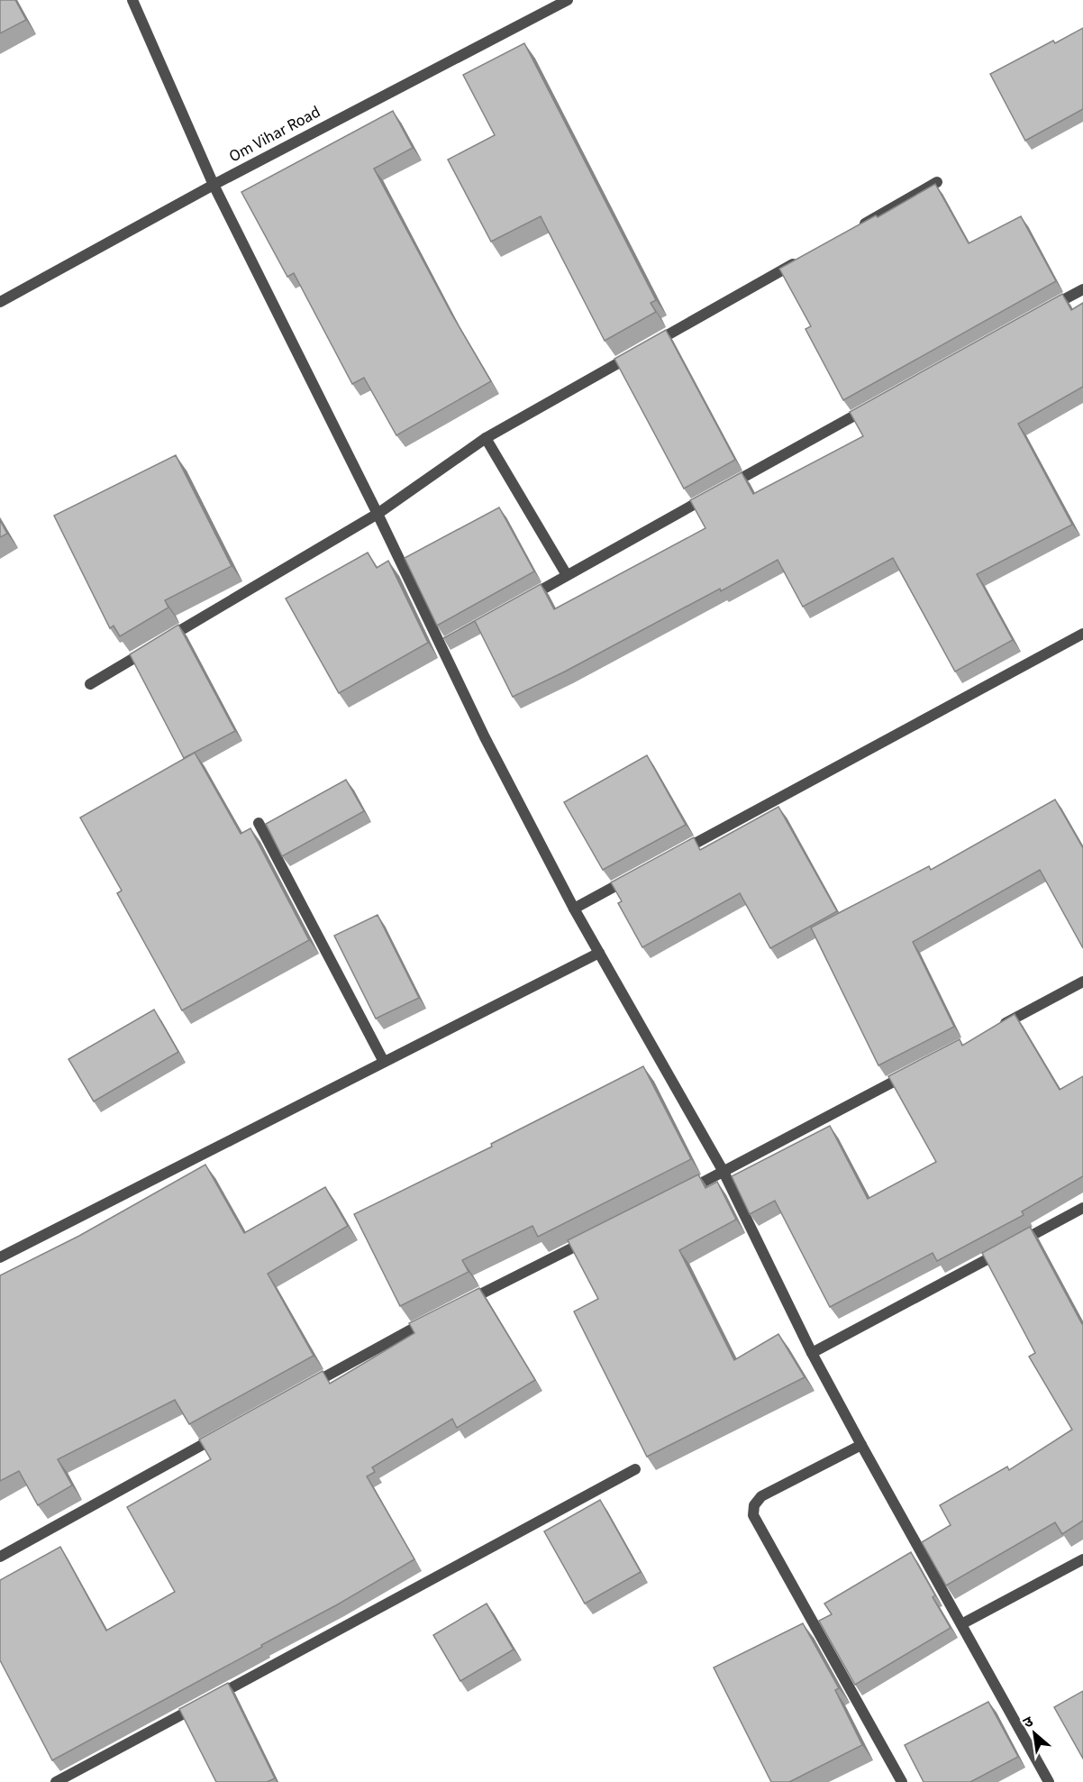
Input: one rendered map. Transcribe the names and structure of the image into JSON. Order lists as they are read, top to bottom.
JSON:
{
  "streets": {
    "street": ["Om Vihar Road"]
  },
  "north": "top left"
}
